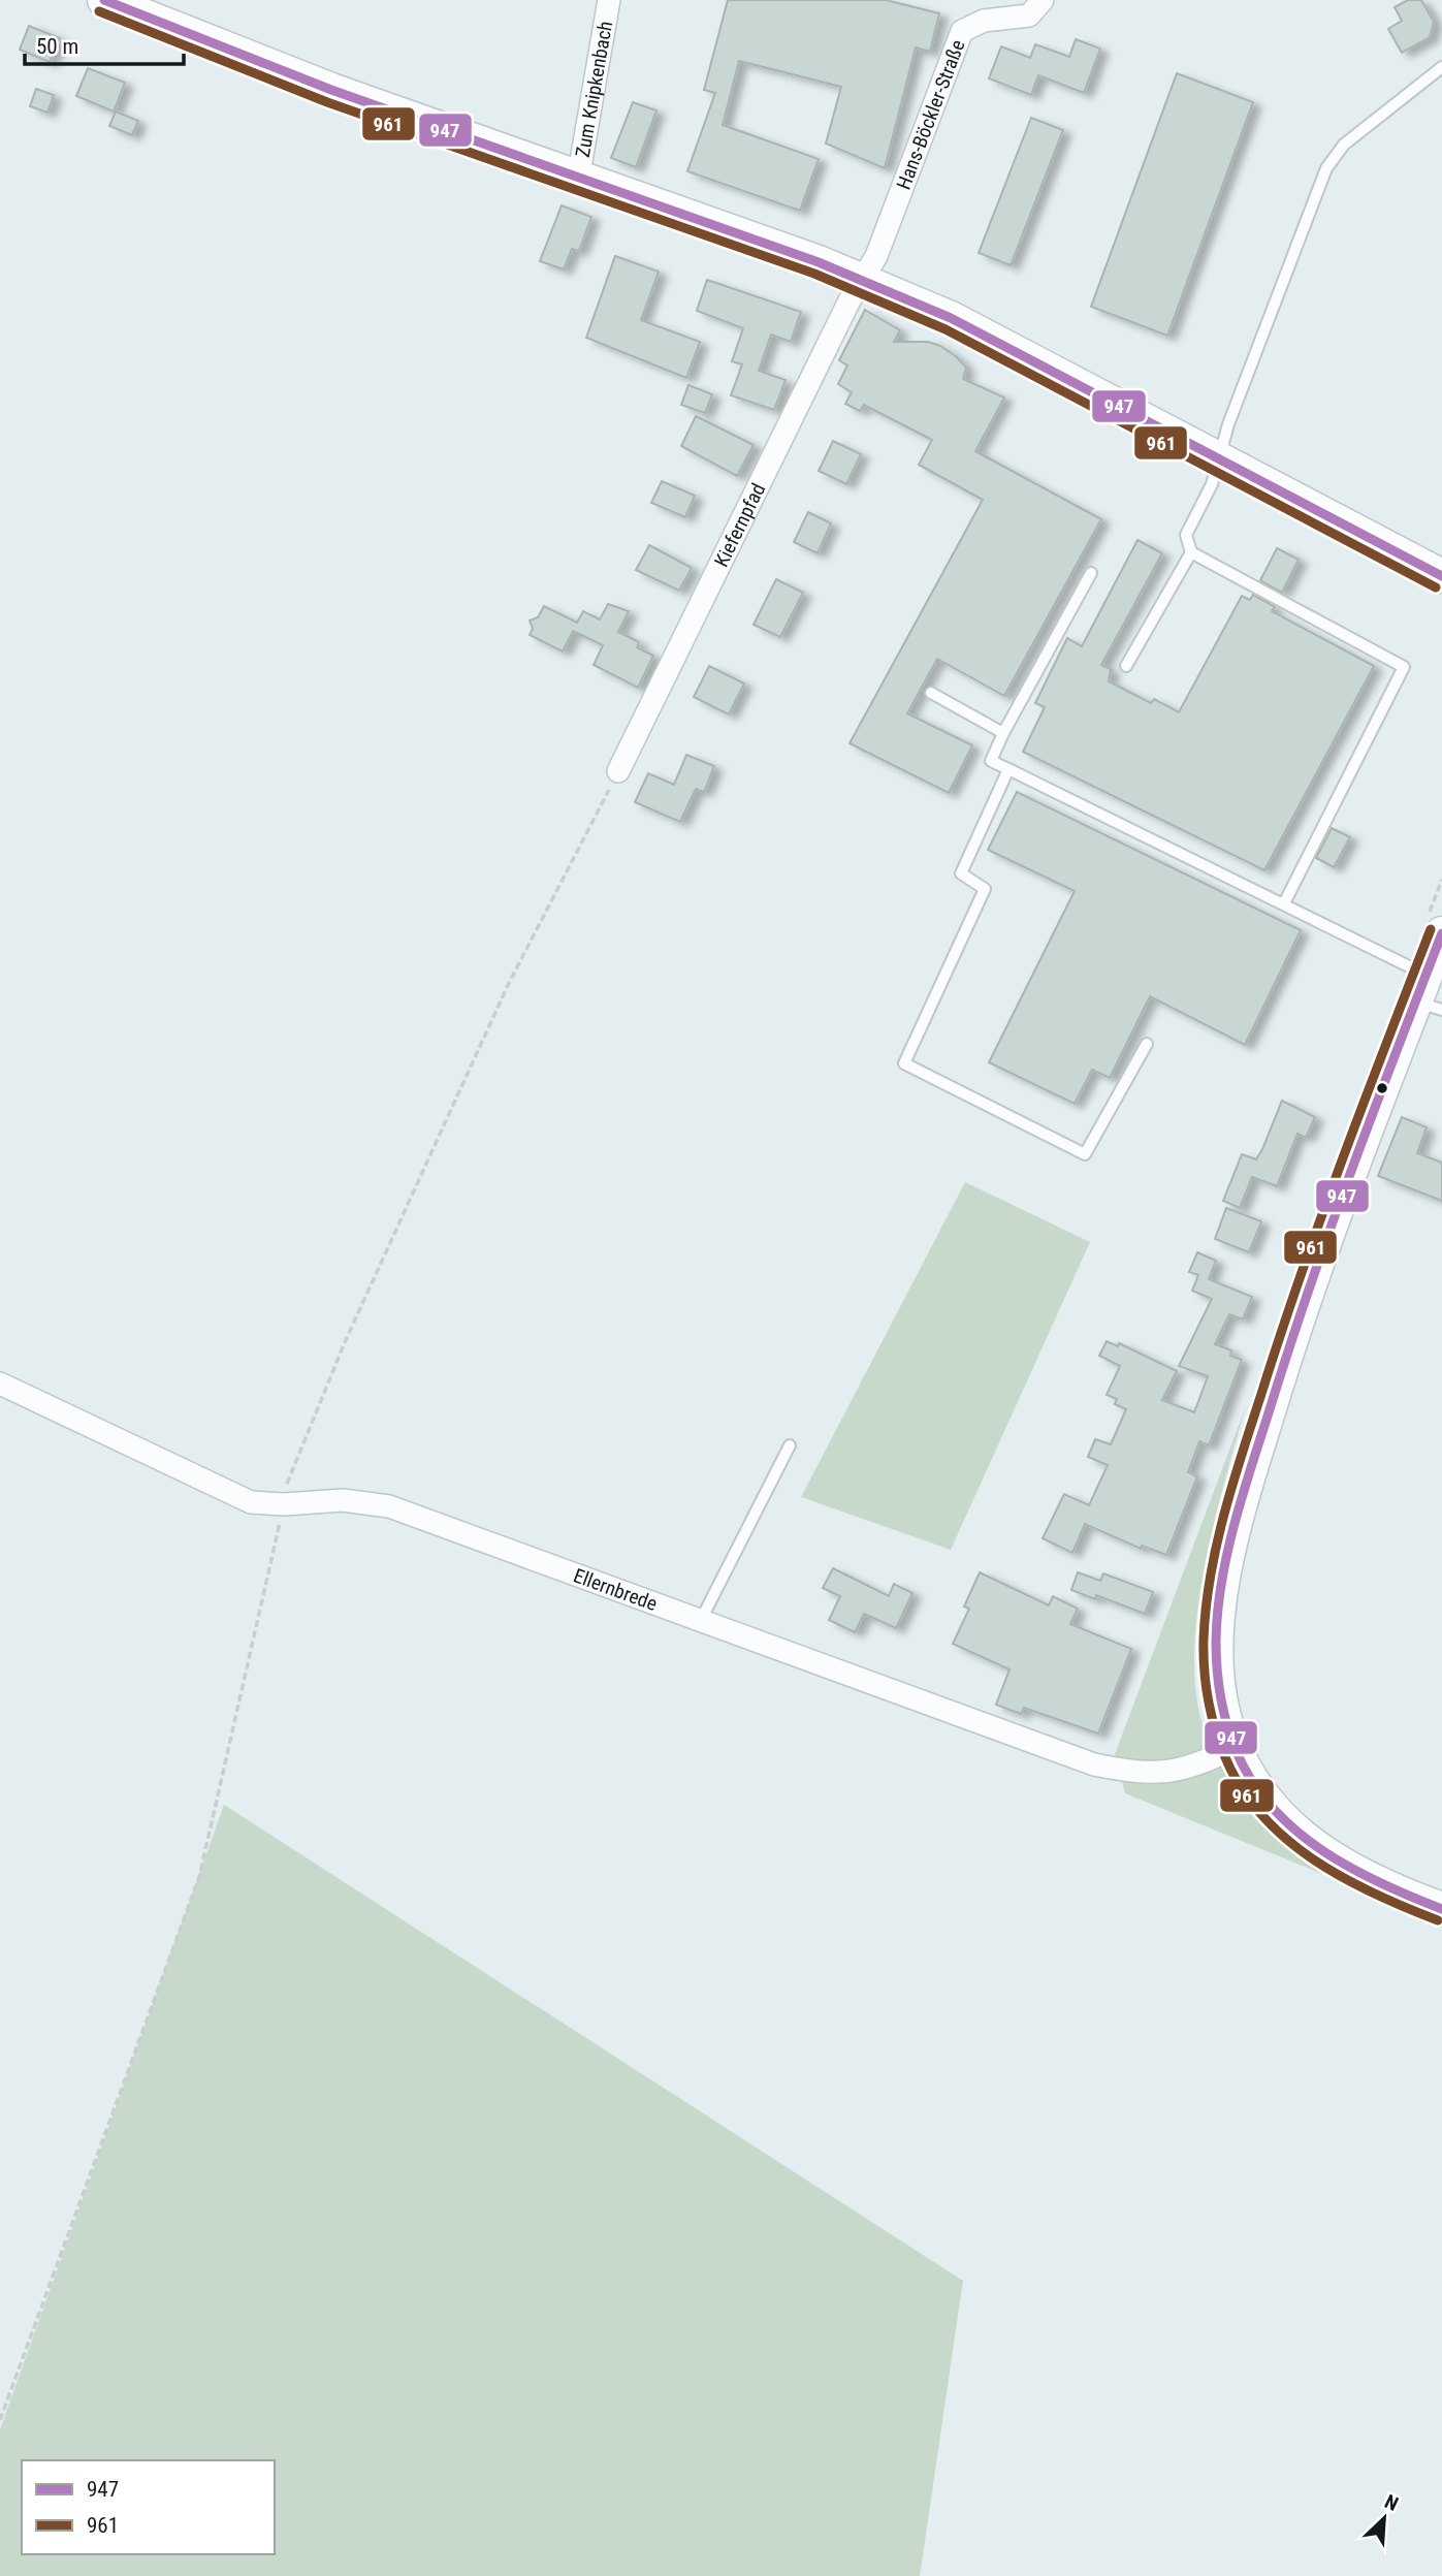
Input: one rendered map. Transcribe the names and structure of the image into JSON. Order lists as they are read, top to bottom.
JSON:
{
  "streets": {
    "street": [
      "Zum Knipkenbach",
      "Hans-Böckler-Straße",
      "Kiefernpfad",
      "Ellernbrede"
    ]
  },
  "crossings": [
    ["Hans-Böckler-Straße", "Kiefernpfad"]
  ],
  "lines": ["transit line 947", "transit line 961"],
  "legend": ["947", "961"],
  "scale_bar": "50 m",
  "north": "top right"
}
